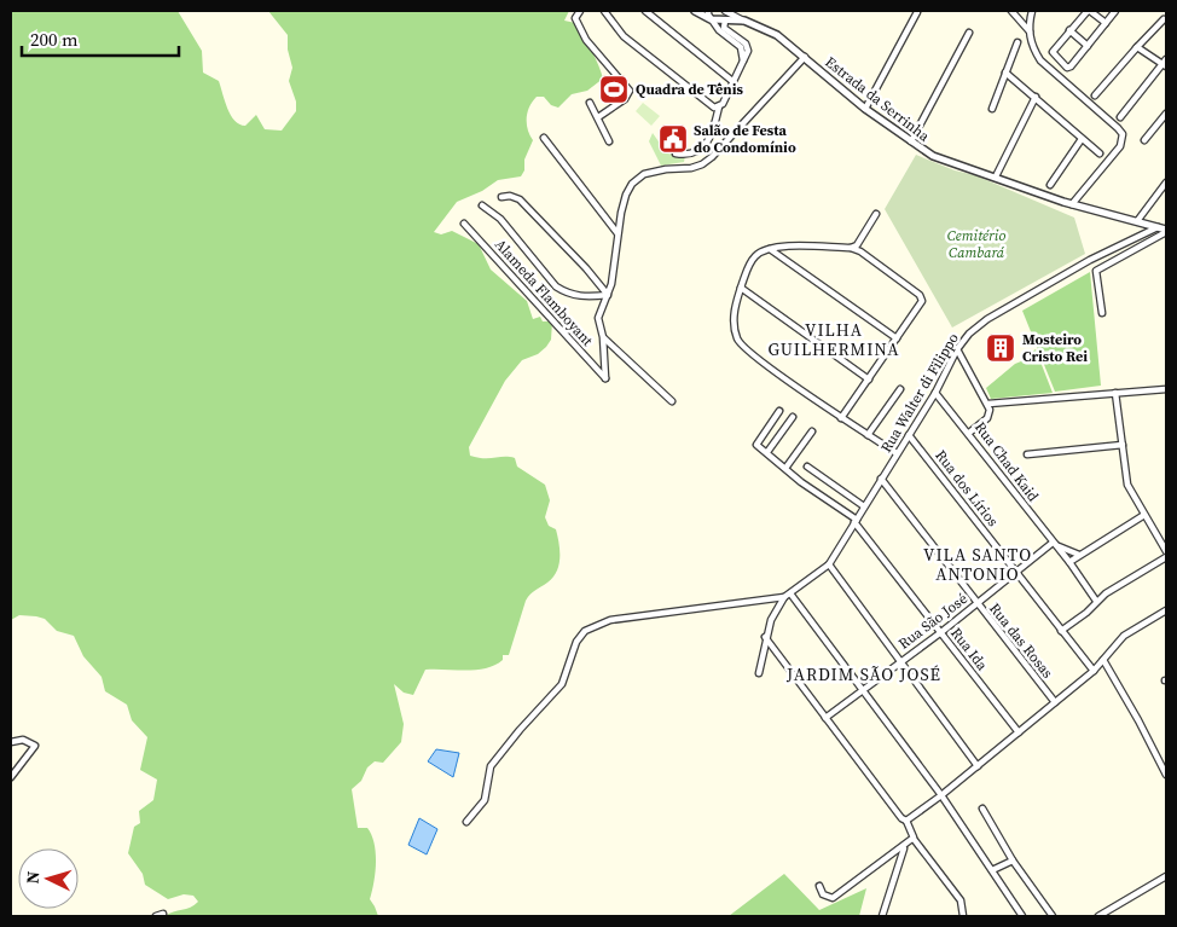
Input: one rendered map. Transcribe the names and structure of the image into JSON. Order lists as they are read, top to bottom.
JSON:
{
  "streets": {
    "street": [
      "Estrada da Serrinha",
      "Alameda Flamboyant",
      "Rua Walter di Filippo",
      "Rua Chad Kaid",
      "Rua dos Lírios",
      "Rua São José",
      "Rua das Rosas",
      "Rua Ida"
    ]
  },
  "crossings": [
    ["Estrada da Serrinha", "Rua Walter di Filippo"],
    ["Rua Walter di Filippo", "Rua Chad Kaid"],
    ["Rua Walter di Filippo", "Rua dos Lírios"],
    ["Rua Walter di Filippo", "Rua das Rosas"],
    ["Rua Walter di Filippo", "Rua Ida"],
    ["Rua Chad Kaid", "Rua São José"],
    ["Rua dos Lírios", "Rua São José"],
    ["Rua São José", "Rua das Rosas"],
    ["Rua São José", "Rua Ida"]
  ],
  "districts": ["VILHA GUILHERMINA", "VILA SANTO ANTONIO", "JARDIM SÃO JOSÉ"],
  "parks": ["Cemitério Cambará"],
  "places": {
    "sports": ["Quadra de Tênis"],
    "public building": ["Salão de Festa do Condomínio"],
    "building": ["Mosteiro Cristo Rei"]
  },
  "scale_bar": "200 m",
  "north": "left"
}
